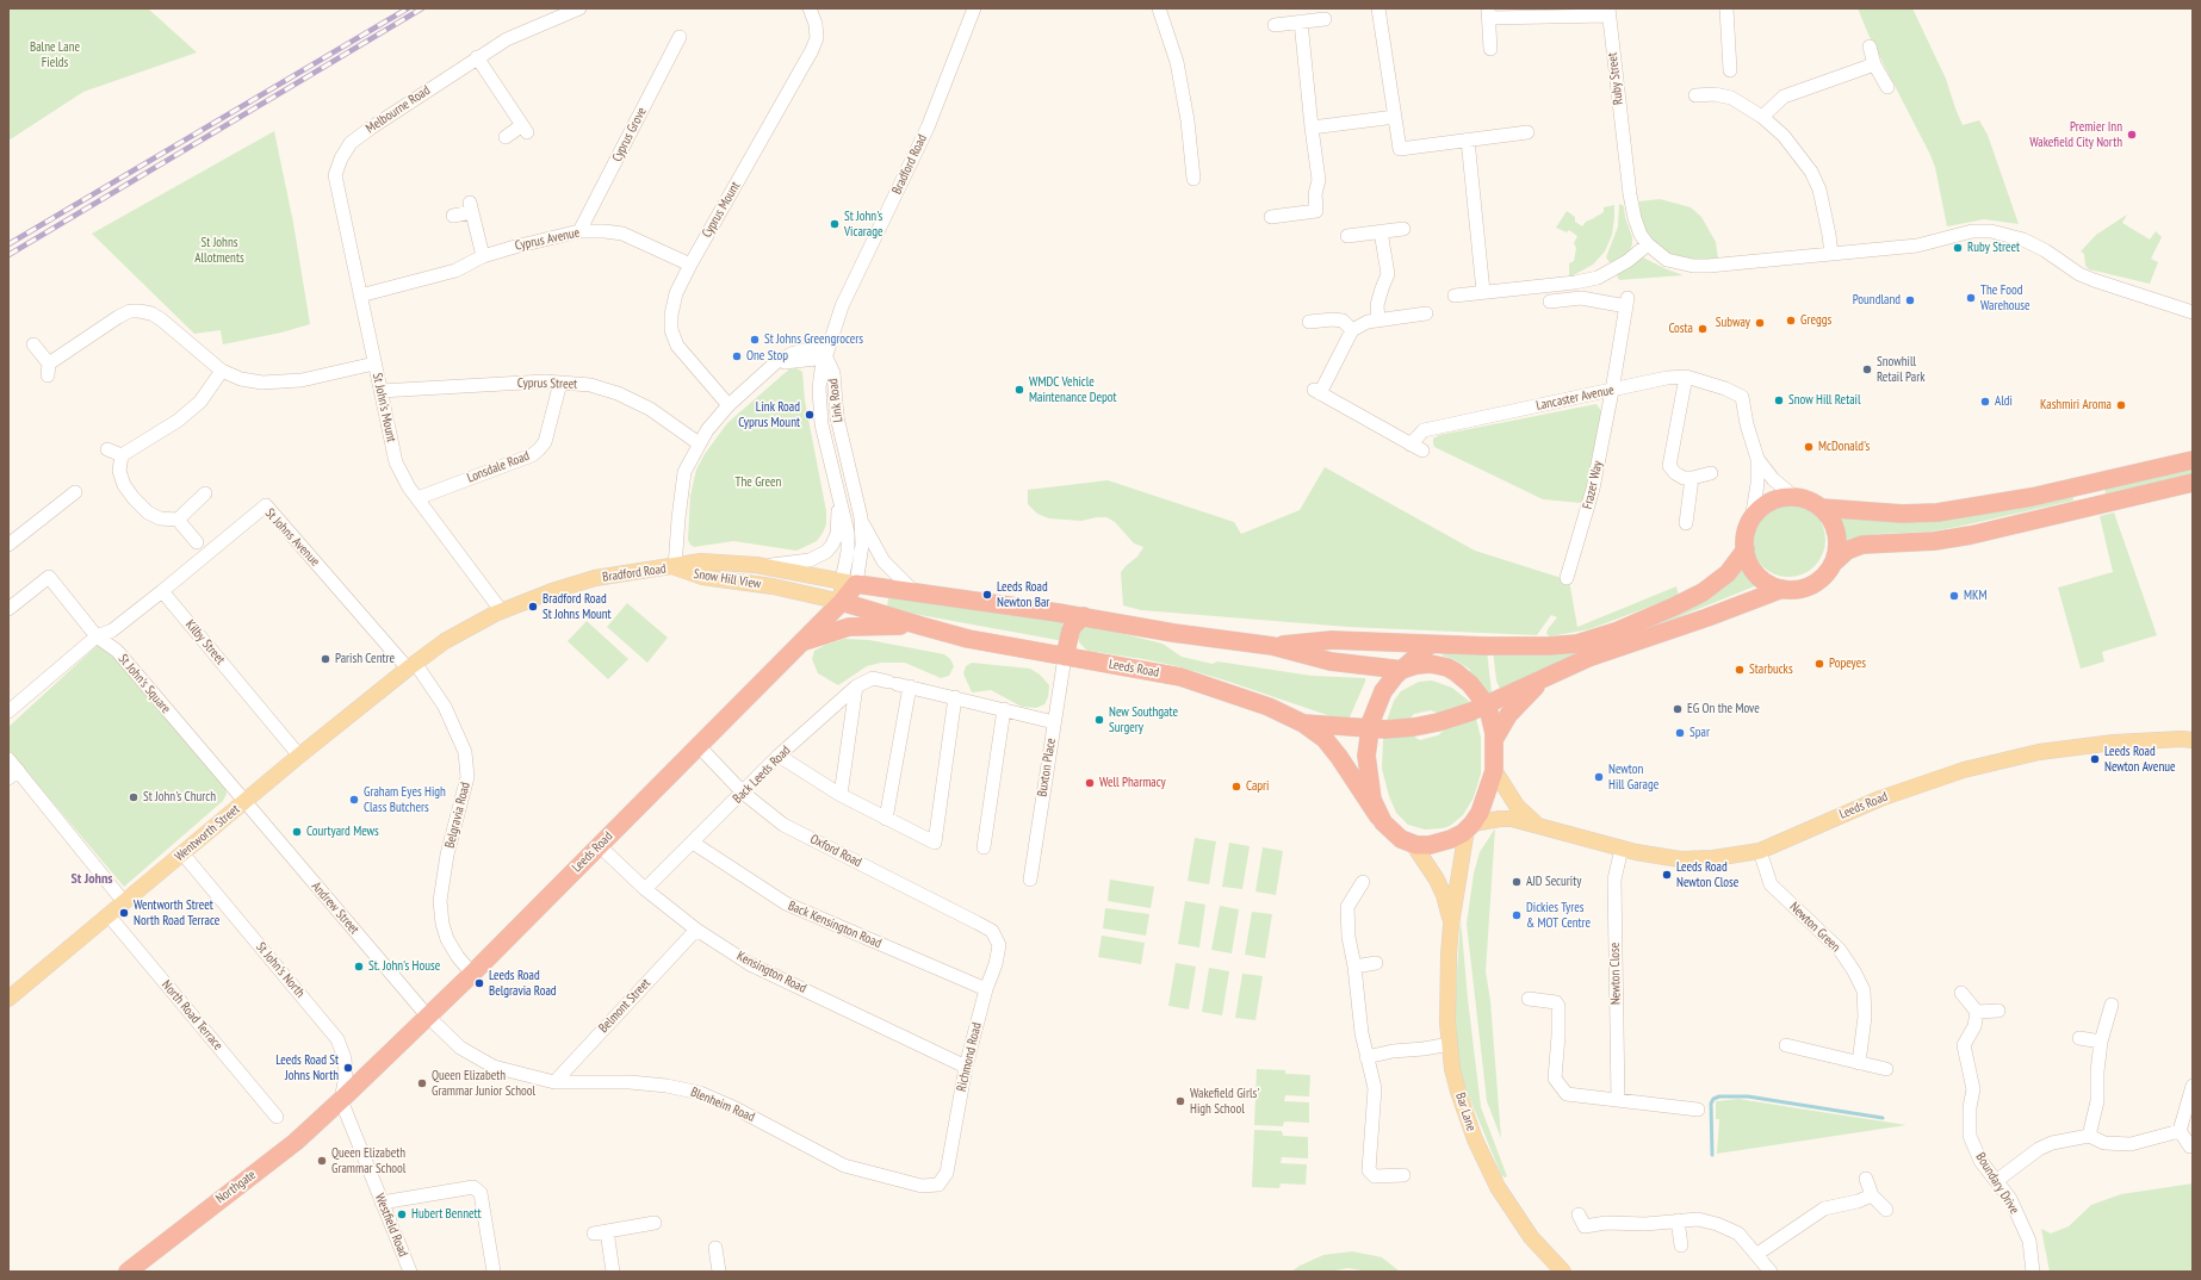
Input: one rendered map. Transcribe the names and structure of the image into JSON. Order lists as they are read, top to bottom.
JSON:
{
  "streets": {
    "highway": ["Leeds Road", "Northgate"],
    "main road": [
      "Bradford Road",
      "Snow Hill View",
      "Wentworth Street",
      "Bar Lane"
    ],
    "street": [
      "Ruby Street",
      "Melbourne Road",
      "Cyprus Grove",
      "Cyprus Mount",
      "Cyprus Avenue",
      "Cyprus Street",
      "Lancaster Avenue",
      "Link Road",
      "St John's Mount",
      "Lonsdale Road",
      "Frazer Way",
      "St Johns Avenue",
      "Kilby Street",
      "St John's Square",
      "Buxton Place",
      "Back Leeds Road",
      "Belgravia Road",
      "Oxford Road",
      "Andrew Street",
      "Back Kensington Road",
      "Newton Green",
      "St John's North",
      "Kensington Road",
      "Newton Close",
      "Belmont Street",
      "North Road Terrace",
      "Richmond Road",
      "Blenheim Road",
      "Boundary Drive",
      "Westfield Road"
    ]
  },
  "crossings": [
    ["Melbourne Road", "St John's Mount"],
    ["Cyprus Grove", "Cyprus Avenue"],
    ["Bradford Road", "Cyprus Mount"],
    ["Bradford Road", "Cyprus Street"],
    ["Bradford Road", "Link Road"],
    ["Bradford Road", "St John's Mount"],
    ["Bradford Road", "St Johns Avenue"],
    ["Bradford Road", "Snow Hill View"],
    ["Bradford Road", "Belgravia Road"],
    ["Bradford Road", "Wentworth Street"],
    ["Cyprus Mount", "Cyprus Avenue"],
    ["Cyprus Avenue", "St John's Mount"],
    ["Cyprus Street", "St John's Mount"],
    ["Cyprus Street", "Lonsdale Road"],
    ["Lancaster Avenue", "Frazer Way"],
    ["Link Road", "Snow Hill View"],
    ["Link Road", "Leeds Road"],
    ["St John's Mount", "Lonsdale Road"],
    ["St Johns Avenue", "Kilby Street"],
    ["St Johns Avenue", "Belgravia Road"],
    ["St Johns Avenue", "Wentworth Street"],
    ["Snow Hill View", "Leeds Road"],
    ["Kilby Street", "Wentworth Street"],
    ["Leeds Road", "Buxton Place"],
    ["Leeds Road", "Belgravia Road"],
    ["Leeds Road", "Oxford Road"],
    ["Leeds Road", "Andrew Street"],
    ["Leeds Road", "Newton Green"],
    ["Leeds Road", "St John's North"],
    ["Leeds Road", "Kensington Road"],
    ["Leeds Road", "Newton Close"],
    ["Leeds Road", "Blenheim Road"],
    ["Leeds Road", "Bar Lane"],
    ["Leeds Road", "Northgate"],
    ["Leeds Road", "Westfield Road"],
    ["St John's Square", "Wentworth Street"],
    ["St John's Square", "Andrew Street"],
    ["Buxton Place", "Back Leeds Road"],
    ["Back Leeds Road", "Oxford Road"],
    ["Back Leeds Road", "Back Kensington Road"],
    ["Back Leeds Road", "Kensington Road"],
    ["Belgravia Road", "Wentworth Street"],
    ["Wentworth Street", "Andrew Street"],
    ["Wentworth Street", "St John's North"],
    ["Wentworth Street", "North Road Terrace"],
    ["Oxford Road", "Richmond Road"],
    ["Andrew Street", "Blenheim Road"],
    ["Back Kensington Road", "Richmond Road"],
    ["St John's North", "Northgate"],
    ["St John's North", "Westfield Road"],
    ["Kensington Road", "Belmont Street"],
    ["Kensington Road", "Richmond Road"],
    ["Belmont Street", "Blenheim Road"],
    ["Richmond Road", "Blenheim Road"],
    ["Northgate", "Westfield Road"]
  ],
  "districts": ["St Johns"],
  "parks": ["Balne Lane Fields", "St Johns Allotments", "The Green"],
  "places": [
    "Premier Inn Wakefield City North",
    "St John's Vicarage",
    "Ruby Street",
    "The Food Warehouse",
    "Poundland",
    "Greggs",
    "Subway",
    "Costa",
    "St Johns Greengrocers",
    "One Stop",
    "Snowhill Retail Park",
    "WMDC Vehicle Maintenance Depot",
    "Snow Hill Retail",
    "Aldi",
    "Kashmiri Aroma",
    "Link Road Cyprus Mount",
    "McDonald's",
    "Leeds Road Newton Bar",
    "MKM",
    "Bradford Road St Johns Mount",
    "Parish Centre",
    "Popeyes",
    "Starbucks",
    "EG On the Move",
    "New Southgate Surgery",
    "Spar",
    "Leeds Road Newton Avenue",
    "Newton Hill Garage",
    "Well Pharmacy",
    "Capri",
    "St John's Church",
    "Graham Eyes High Class Butchers",
    "Courtyard Mews",
    "Leeds Road Newton Close",
    "AJD Security",
    "Wentworth Street North Road Terrace",
    "Dickies Tyres & MOT Centre",
    "St. John's House",
    "Leeds Road Belgravia Road",
    "Leeds Road St Johns North",
    "Queen Elizabeth Grammar Junior School",
    "Wakefield Girls' High School",
    "Queen Elizabeth Grammar School",
    "Hubert Bennett"
  ]
}
